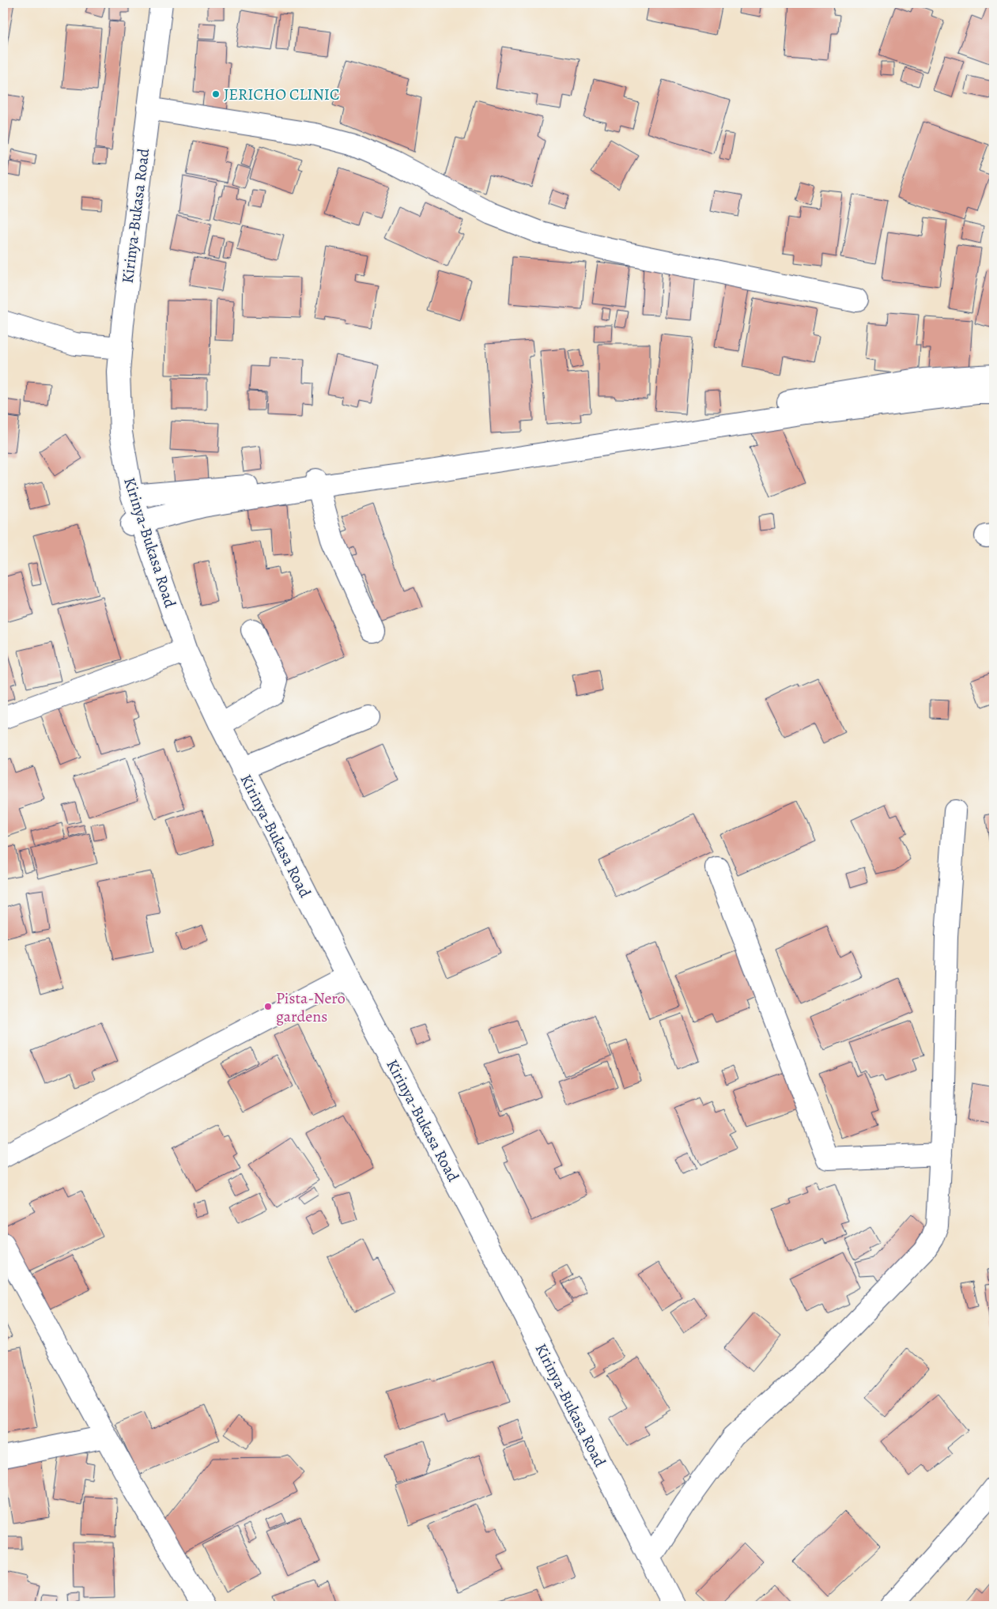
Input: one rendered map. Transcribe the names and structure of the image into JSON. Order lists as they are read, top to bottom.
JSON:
{
  "streets": {
    "street": ["Kirinya-Bukasa Road"]
  },
  "places": ["JERICHO CLINIC", "Pista-Nero gardens"]
}
